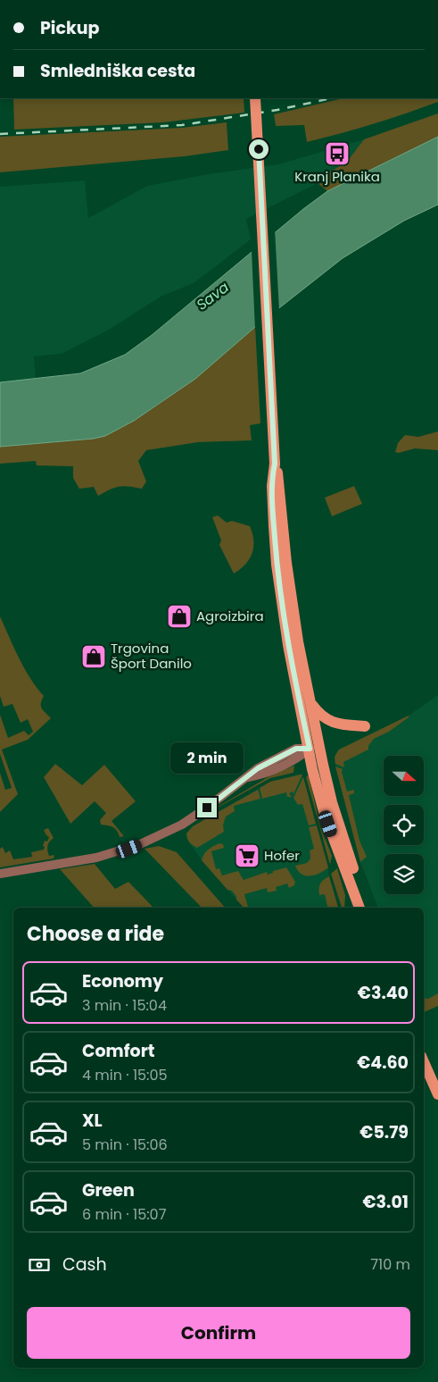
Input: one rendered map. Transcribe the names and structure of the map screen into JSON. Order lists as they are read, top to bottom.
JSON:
{
  "water": ["Sava"],
  "places": {
    "bus stop": ["Kranj Planika"],
    "shop": ["Agroizbira", "Trgovina Šport Danilo"],
    "supermarket": ["Hofer"]
  },
  "north": "right",
  "page": {
    "banner": ["Pickup", "Smledniška cesta"],
    "bubble": "2 min",
    "heading": "Choose a ride",
    "list": [
      {
        "name": "Economy",
        "note": "3 min · 15:04",
        "value": "€3.40"
      },
      {
        "name": "Comfort",
        "note": "4 min · 15:05",
        "value": "€4.60"
      },
      {
        "name": "XL",
        "note": "5 min · 15:06",
        "value": "€5.79"
      },
      {
        "name": "Green",
        "note": "6 min · 15:07",
        "value": "€3.01"
      }
    ],
    "pay": ["Cash", "710 m"],
    "buttons": "Confirm"
  }
}
